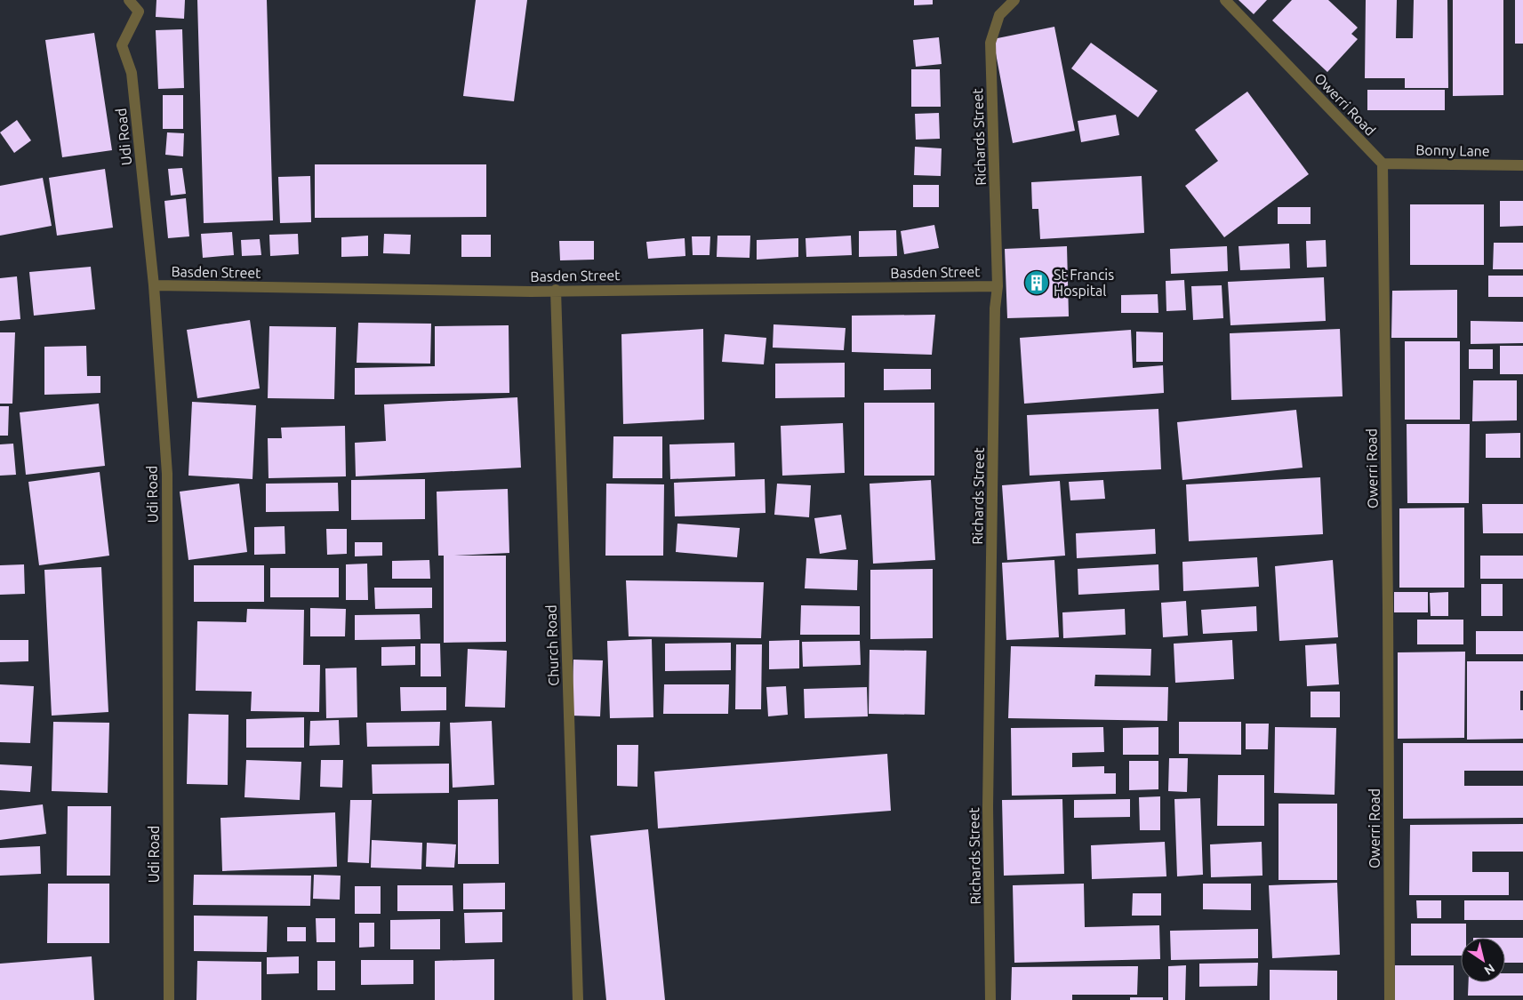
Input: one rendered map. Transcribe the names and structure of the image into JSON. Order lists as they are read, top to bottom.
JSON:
{
  "streets": {
    "street": [
      "Owerri Road",
      "Udi Road",
      "Richards Street",
      "Bonny Lane",
      "Basden Street",
      "Church Road"
    ]
  },
  "crossings": [
    ["Owerri Road", "Bonny Lane"],
    ["Udi Road", "Basden Street"],
    ["Richards Street", "Basden Street"],
    ["Basden Street", "Church Road"]
  ],
  "places": {
    "building": ["St Francis Hospital"]
  },
  "north": "bottom right"
}
